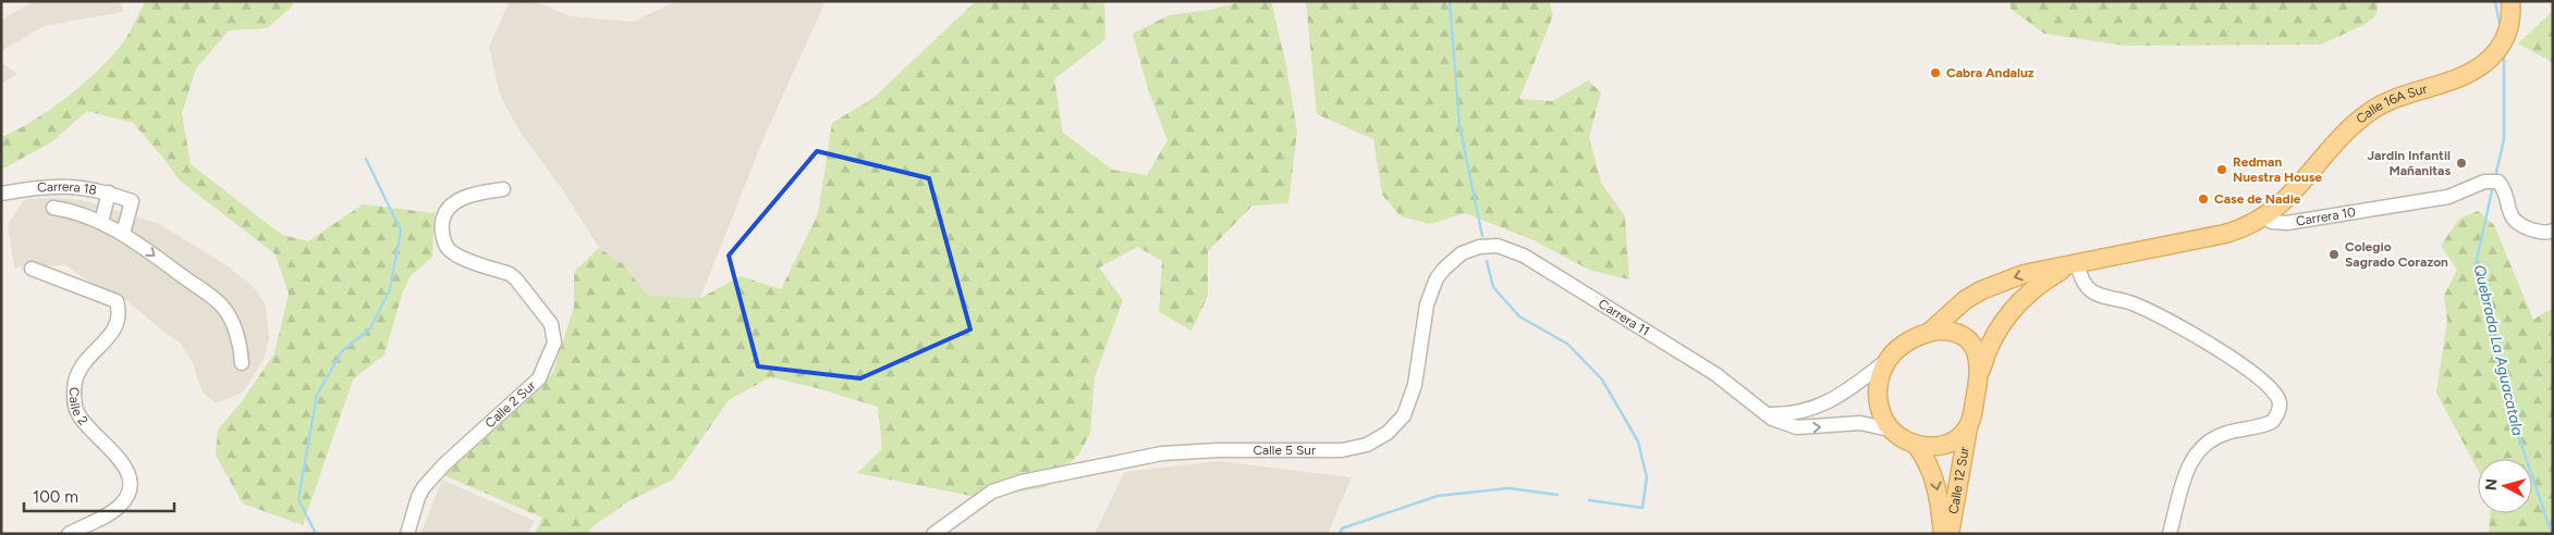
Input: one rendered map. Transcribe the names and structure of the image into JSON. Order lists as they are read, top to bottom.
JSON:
{
  "streets": {
    "main road": ["Calle 16A Sur", "Calle 12 Sur"],
    "street": [
      "Carrera 18",
      "Carrera 10",
      "Carrera 11",
      "Calle 2",
      "Calle 2 Sur",
      "Calle 5 Sur"
    ]
  },
  "crossings": [
    ["Calle 16A Sur", "Carrera 10"],
    ["Carrera 11", "Calle 5 Sur"],
    ["Carrera 11", "Calle 12 Sur"]
  ],
  "one_way": ["Calle 12 Sur"],
  "water": ["Quebrada La Aguacatala"],
  "places": [
    "Cabra Andaluz",
    "Jardin Infantil Mañanitas",
    "Redman Nuestra House",
    "Case de Nadie",
    "Colegio Sagrado Corazon"
  ],
  "scale_bar": "100 m",
  "north": "left"
}
